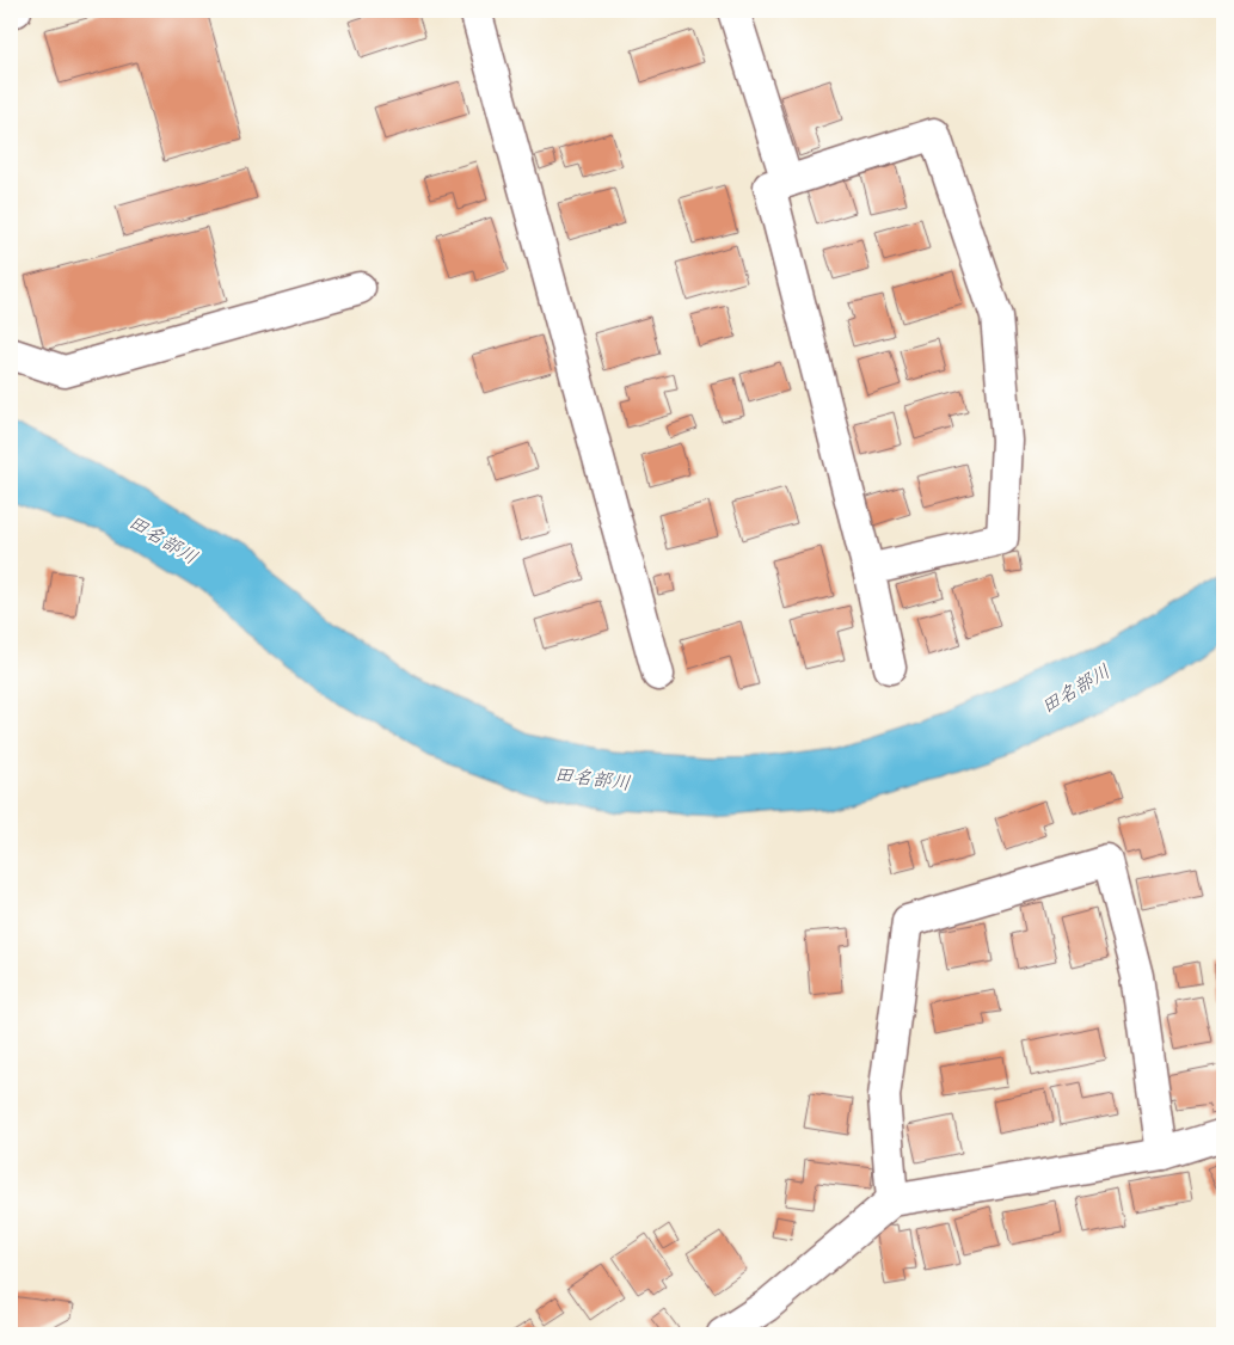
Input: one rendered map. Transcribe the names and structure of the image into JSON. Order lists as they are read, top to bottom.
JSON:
{
  "water": ["田名部川"]
}
